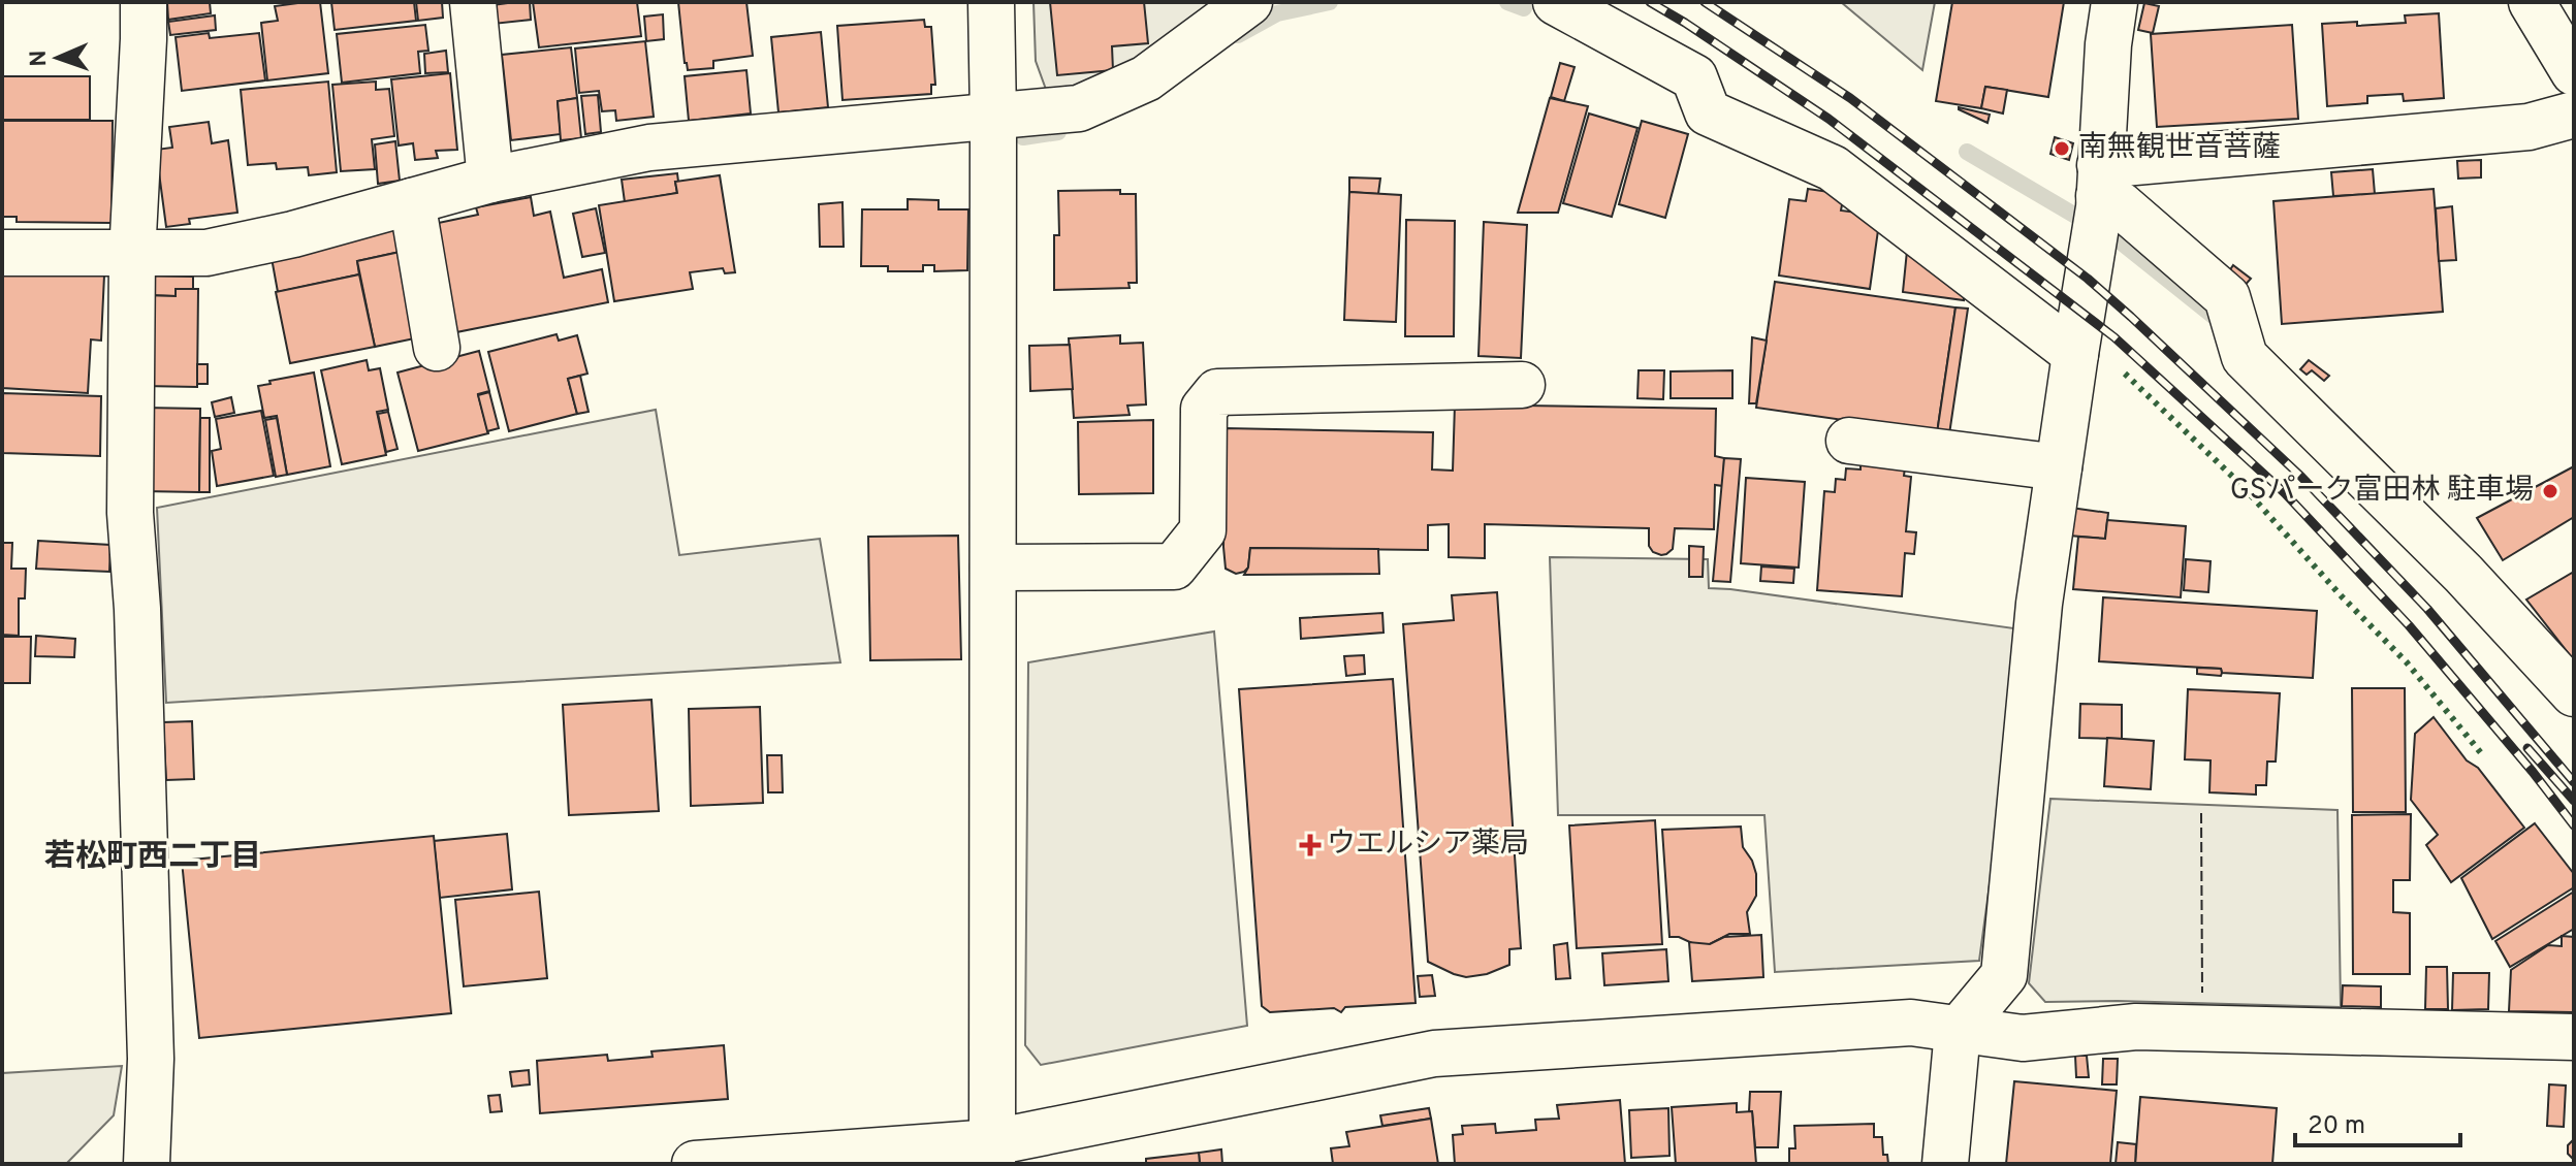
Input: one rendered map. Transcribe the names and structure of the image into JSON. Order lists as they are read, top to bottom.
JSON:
{
  "districts": ["若松町西二丁目"],
  "places": {
    "other": ["南無観世音菩薩", "GSパーク富田林 駐車場"],
    "health": ["ウエルシア薬局"]
  },
  "scale_bar": "20 m",
  "north": "left"
}
